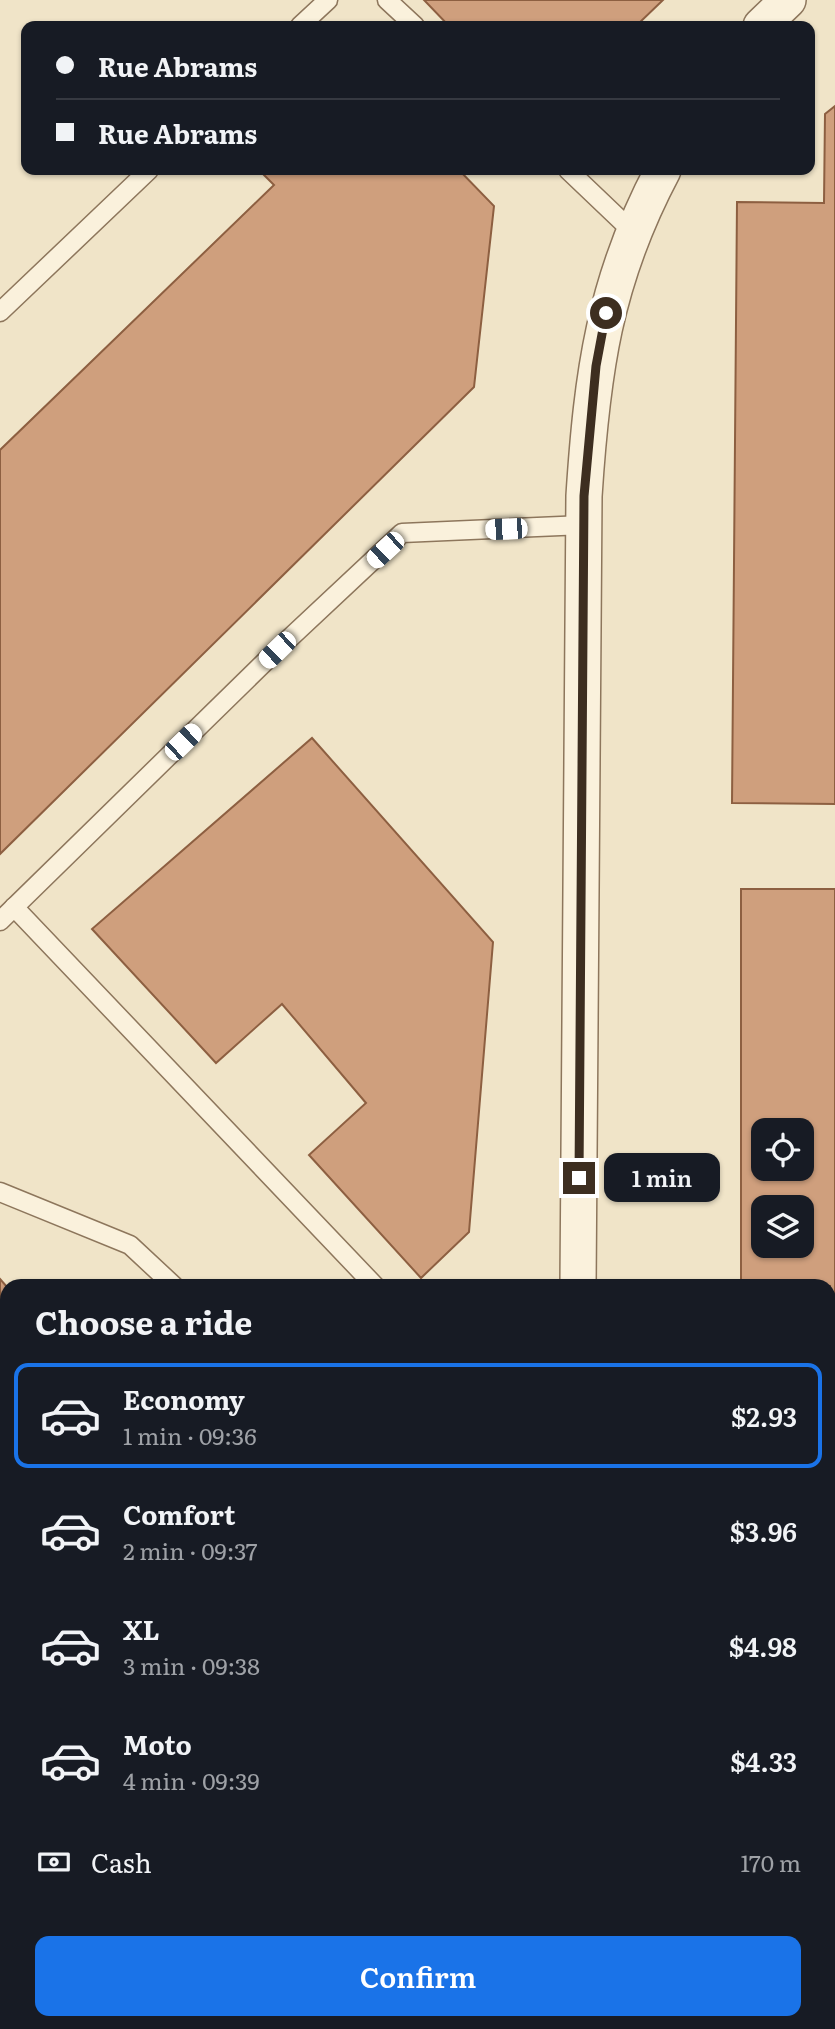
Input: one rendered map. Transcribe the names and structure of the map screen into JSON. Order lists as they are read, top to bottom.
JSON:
{
  "page": {
    "banner": ["Rue Abrams", "Rue Abrams"],
    "bubble": "1 min",
    "heading": "Choose a ride",
    "list": [
      {
        "name": "Economy",
        "note": "1 min · 09:36",
        "value": "$2.93"
      },
      {
        "name": "Comfort",
        "note": "2 min · 09:37",
        "value": "$3.96"
      },
      {
        "name": "XL",
        "note": "3 min · 09:38",
        "value": "$4.98"
      },
      {
        "name": "Moto",
        "note": "4 min · 09:39",
        "value": "$4.33"
      }
    ],
    "pay": ["Cash", "170 m"],
    "buttons": "Confirm"
  }
}
